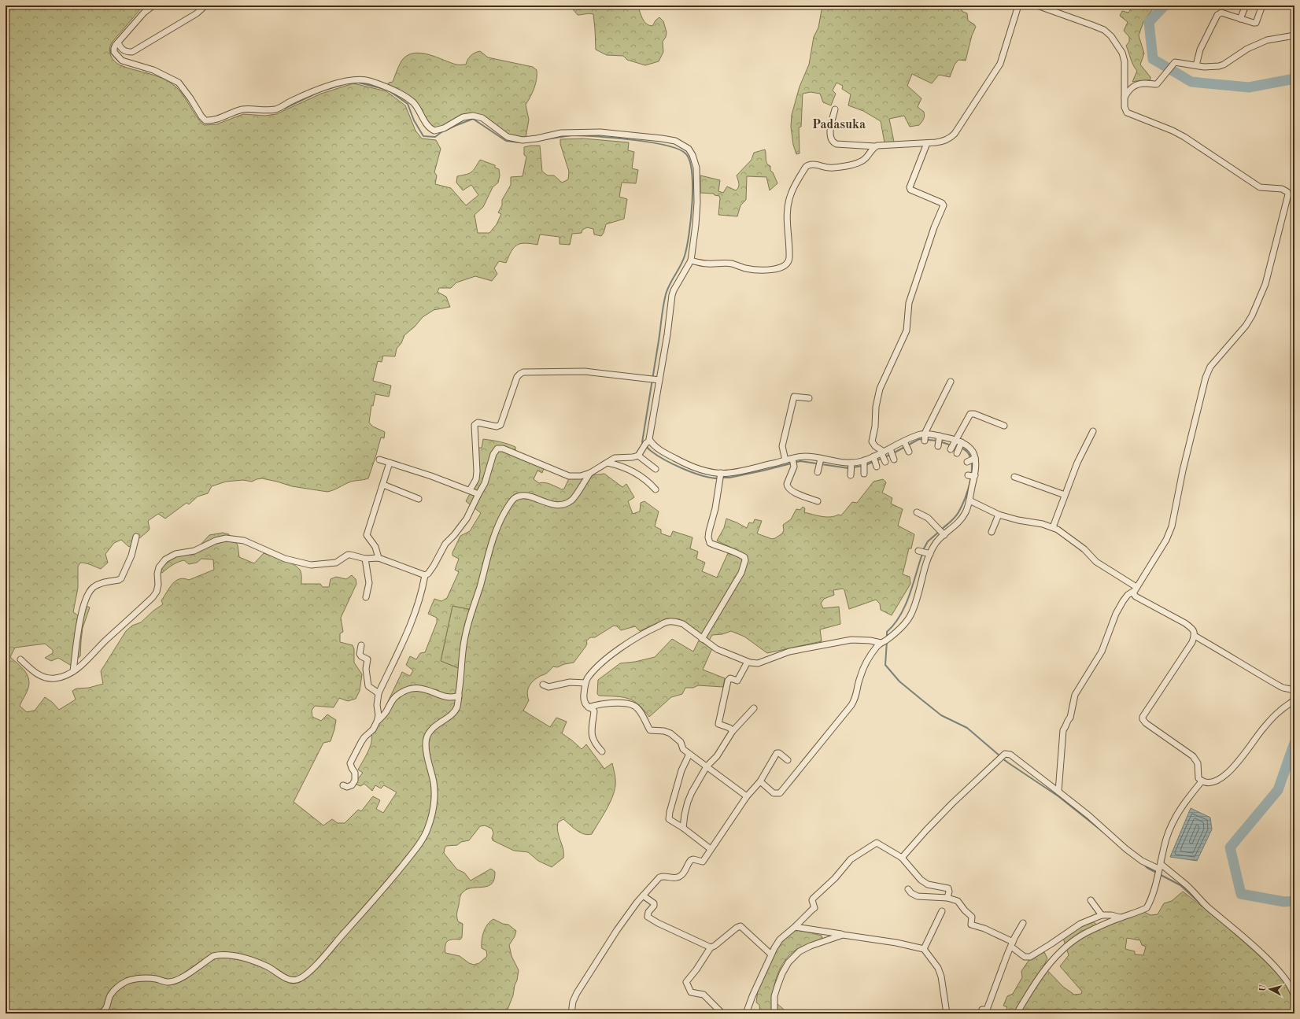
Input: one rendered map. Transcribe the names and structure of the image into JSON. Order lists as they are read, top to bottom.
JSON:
{
  "districts": ["Padasuka"],
  "north": "left"
}
